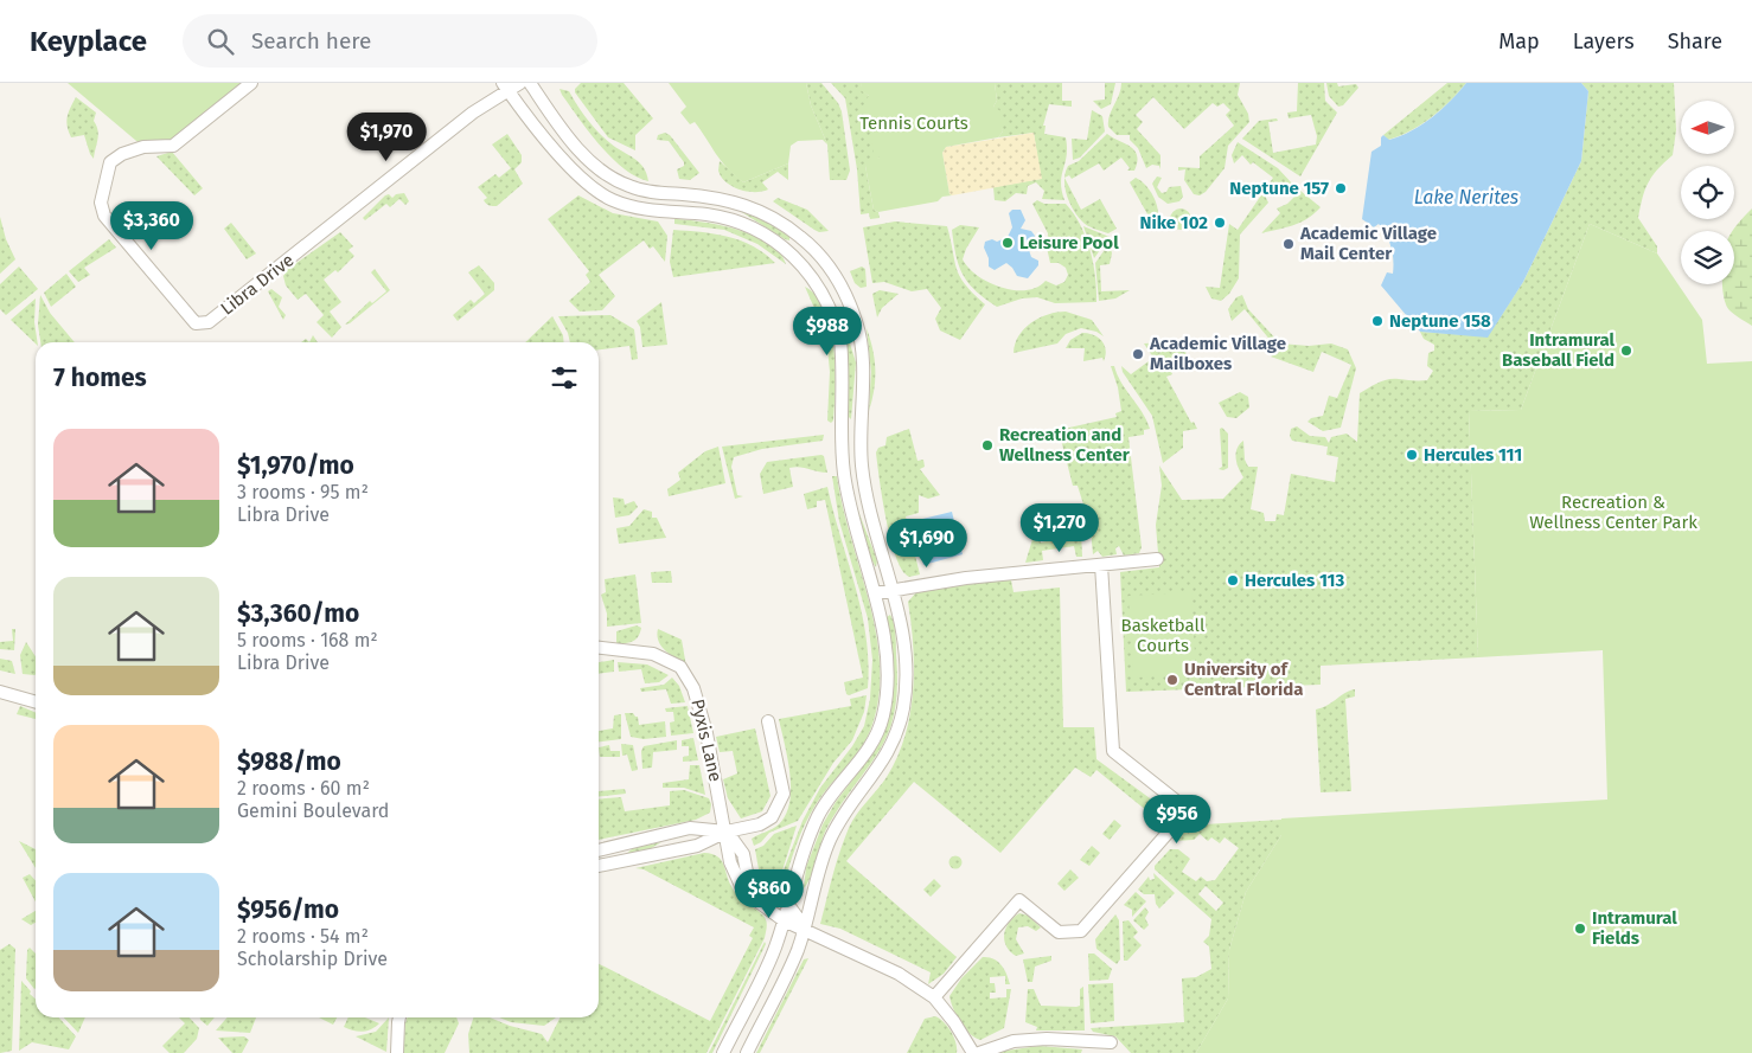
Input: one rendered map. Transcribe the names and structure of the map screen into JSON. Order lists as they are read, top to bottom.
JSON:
{
  "streets": {
    "street": ["Libra Drive", "Pyxis Lane"]
  },
  "water": ["Lake Nerites"],
  "parks": ["Tennis Courts", "Recreation & Wellness Center Park", "Basketball Courts"],
  "places": [
    "Neptune 157",
    "Nike 102",
    "Leisure Pool",
    "Academic Village Mail Center",
    "Neptune 158",
    "Intramural Baseball Field",
    "Academic Village Mailboxes",
    "Recreation and Wellness Center",
    "Hercules 111",
    "Hercules 113",
    "University of Central Florida",
    "Intramural Fields"
  ],
  "north": "left",
  "page": {
    "header": "Keyplace",
    "search": "Search here",
    "nav": ["Map", "Layers", "Share"],
    "price": [
      "$1,970",
      "$3,360",
      "$988",
      "$1,270",
      "$1,690",
      "$956",
      "$860"
    ],
    "heading": "7 homes",
    "list": [
      {
        "name": "$1,970/mo",
        "note": "3 rooms · 95 m² · Libra Drive"
      },
      {
        "name": "$3,360/mo",
        "note": "5 rooms · 168 m² · Libra Drive"
      },
      {
        "name": "$988/mo",
        "note": "2 rooms · 60 m² · Gemini Boulevard"
      },
      {
        "name": "$956/mo",
        "note": "2 rooms · 54 m² · Scholarship Drive"
      }
    ]
  }
}
